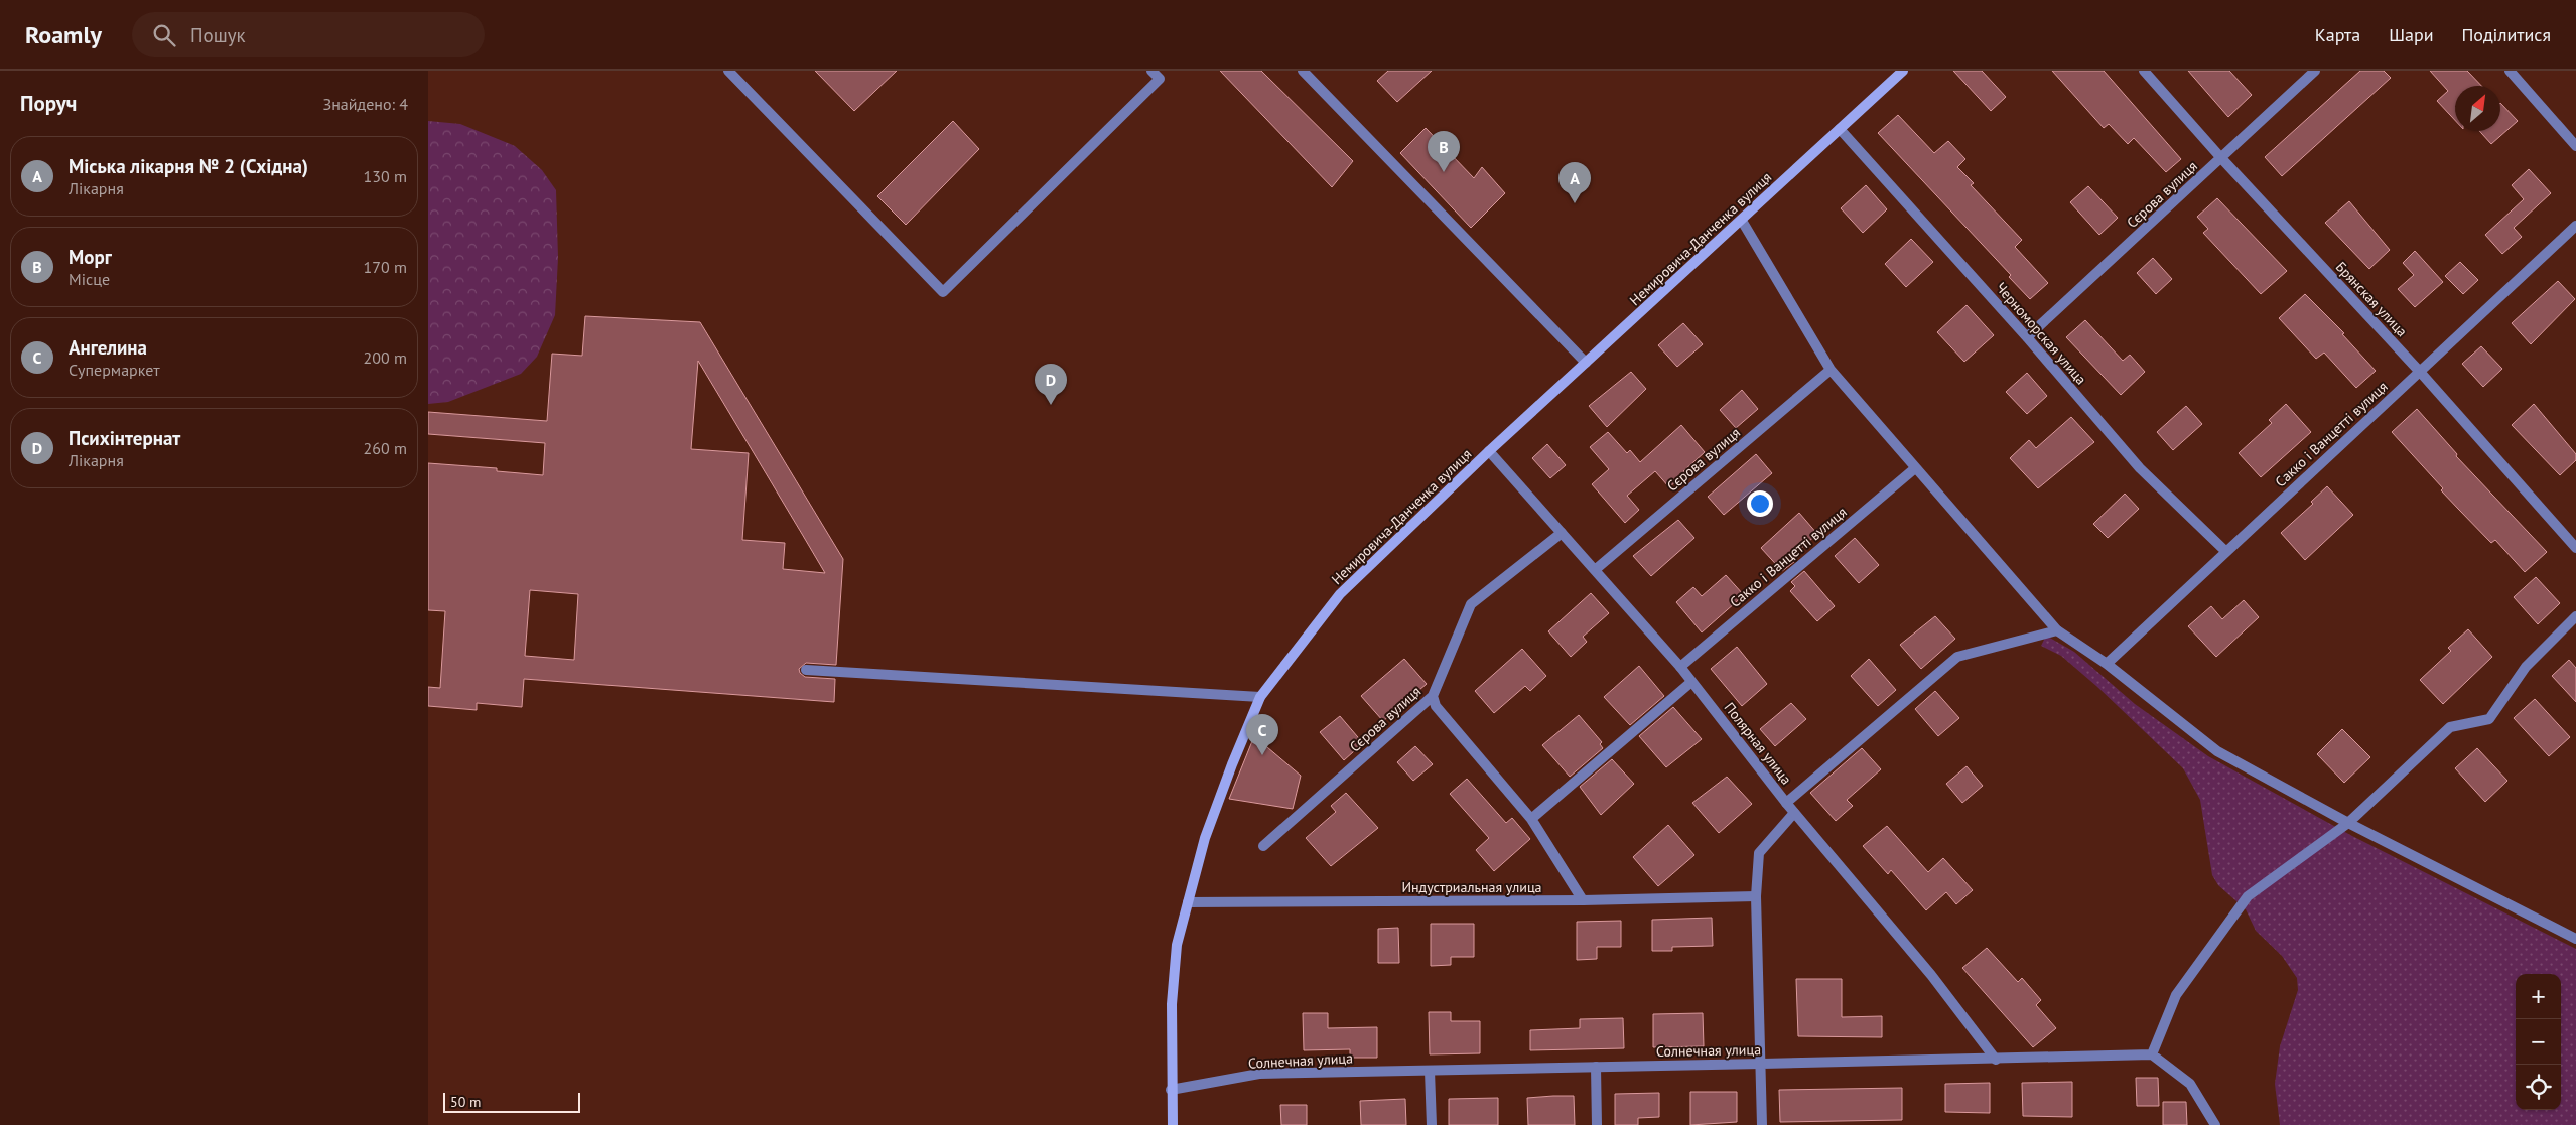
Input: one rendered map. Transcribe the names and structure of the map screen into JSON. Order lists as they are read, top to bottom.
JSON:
{
  "streets": {
    "street": [
      "Сєрова вулиця",
      "Немировича-Данченка вулиця",
      "Брянская улица",
      "Черноморская улица",
      "Сакко і Ванцетті вулиця",
      "Полярная улица",
      "Индустриальная улица",
      "Солнечная улица"
    ]
  },
  "crossings": [
    ["Сєрова вулиця", "Брянская улица"],
    ["Сєрова вулиця", "Черноморская улица"],
    ["Сєрова вулиця", "Полярная улица"],
    ["Немировича-Данченка вулиця", "Черноморская улица"],
    ["Немировича-Данченка вулиця", "Полярная улица"],
    ["Немировича-Данченка вулиця", "Индустриальная улица"],
    ["Немировича-Данченка вулиця", "Солнечная улица"],
    ["Брянская улица", "Сакко і Ванцетті вулиця"],
    ["Черноморская улица", "Сакко і Ванцетті вулиця"],
    ["Сакко і Ванцетті вулиця", "Полярная улица"],
    ["Полярная улица", "Солнечная улица"]
  ],
  "scale_bar": "50 m",
  "north": "top right",
  "page": {
    "header": "Roamly",
    "search": "Пошук",
    "nav": ["Карта", "Шари", "Поділитися"],
    "heading": ["Поруч", "Знайдено: 4"],
    "pins": [
      "B",
      "A",
      "D",
      "C"
    ],
    "list": [
      {
        "mark": "A",
        "name": "Міська лікарня № 2 (Східна)",
        "note": "Лікарня",
        "value": "130 m"
      },
      {
        "mark": "B",
        "name": "Морг",
        "note": "Місце",
        "value": "170 m"
      },
      {
        "mark": "C",
        "name": "Ангелина",
        "note": "Супермаркет",
        "value": "200 m"
      },
      {
        "mark": "D",
        "name": "Психінтернат",
        "note": "Лікарня",
        "value": "260 m"
      }
    ],
    "map_buttons": ["+", "−"],
    "scale": "50 m"
  }
}
